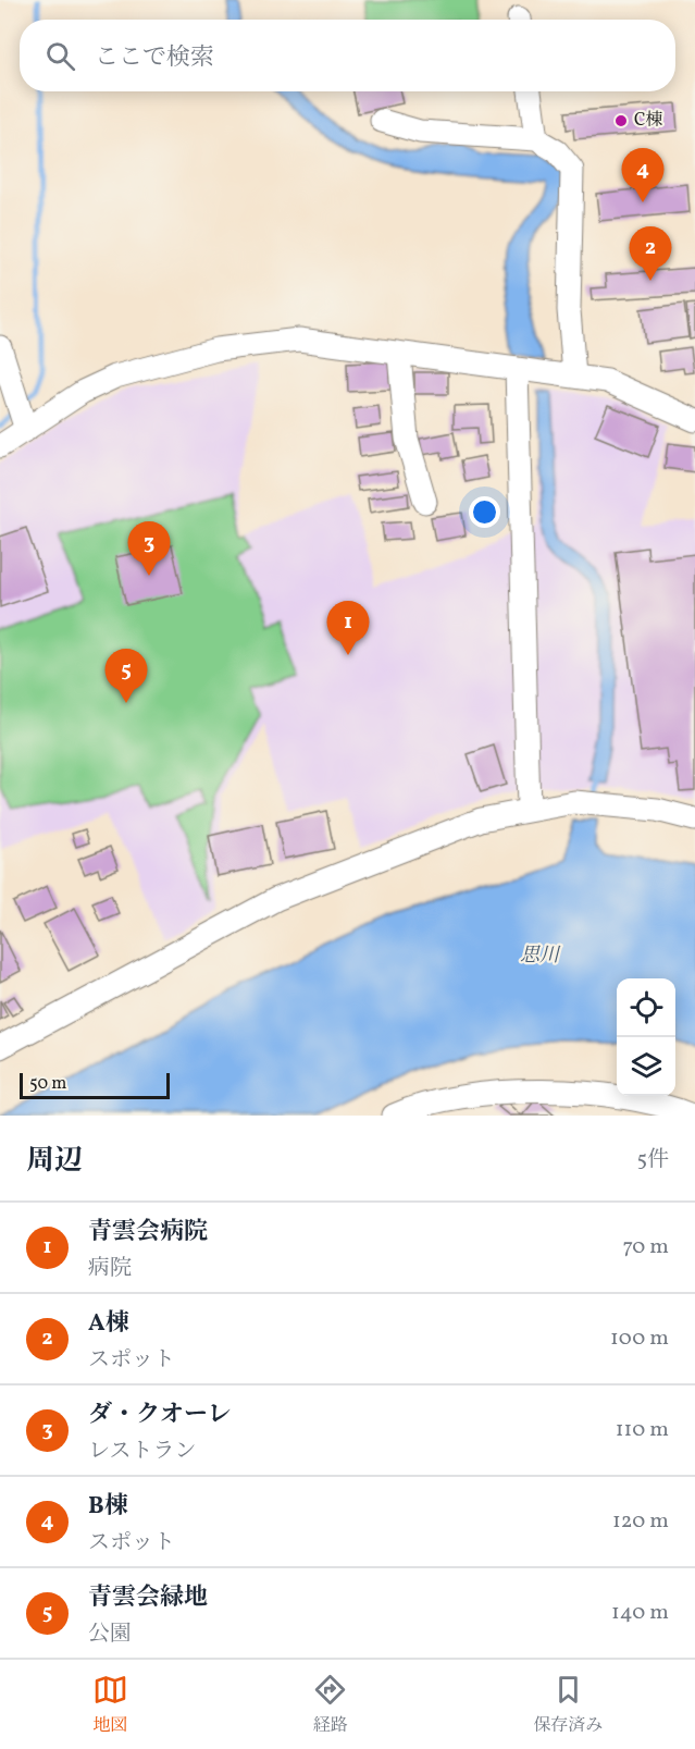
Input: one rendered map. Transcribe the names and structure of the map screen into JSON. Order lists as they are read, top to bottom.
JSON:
{
  "water": ["思川"],
  "places": ["C棟"],
  "scale_bar": "50 m",
  "page": {
    "search": "ここで検索",
    "pins": [
      "4",
      "2",
      "3",
      "1",
      "5"
    ],
    "scale": "50 m",
    "heading": ["周辺", "5件"],
    "list": [
      {
        "mark": "1",
        "name": "青雲会病院",
        "note": "病院",
        "value": "70 m"
      },
      {
        "mark": "2",
        "name": "A棟",
        "note": "スポット",
        "value": "100 m"
      },
      {
        "mark": "3",
        "name": "ダ・クオーレ",
        "note": "レストラン",
        "value": "110 m"
      },
      {
        "mark": "4",
        "name": "B棟",
        "note": "スポット",
        "value": "120 m"
      },
      {
        "mark": "5",
        "name": "青雲会緑地",
        "note": "公園",
        "value": "140 m"
      }
    ],
    "nav": ["地図", "経路", "保存済み"]
  }
}
